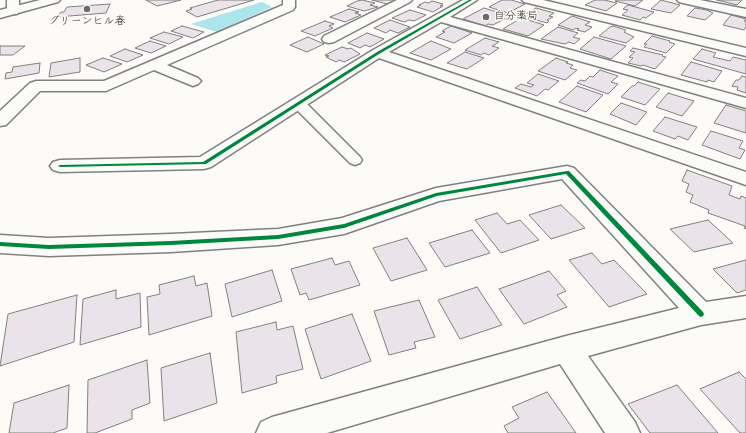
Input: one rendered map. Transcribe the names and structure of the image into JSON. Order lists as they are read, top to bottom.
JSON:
{
  "places": ["グリーンヒル春", "自分薬局"]
}
